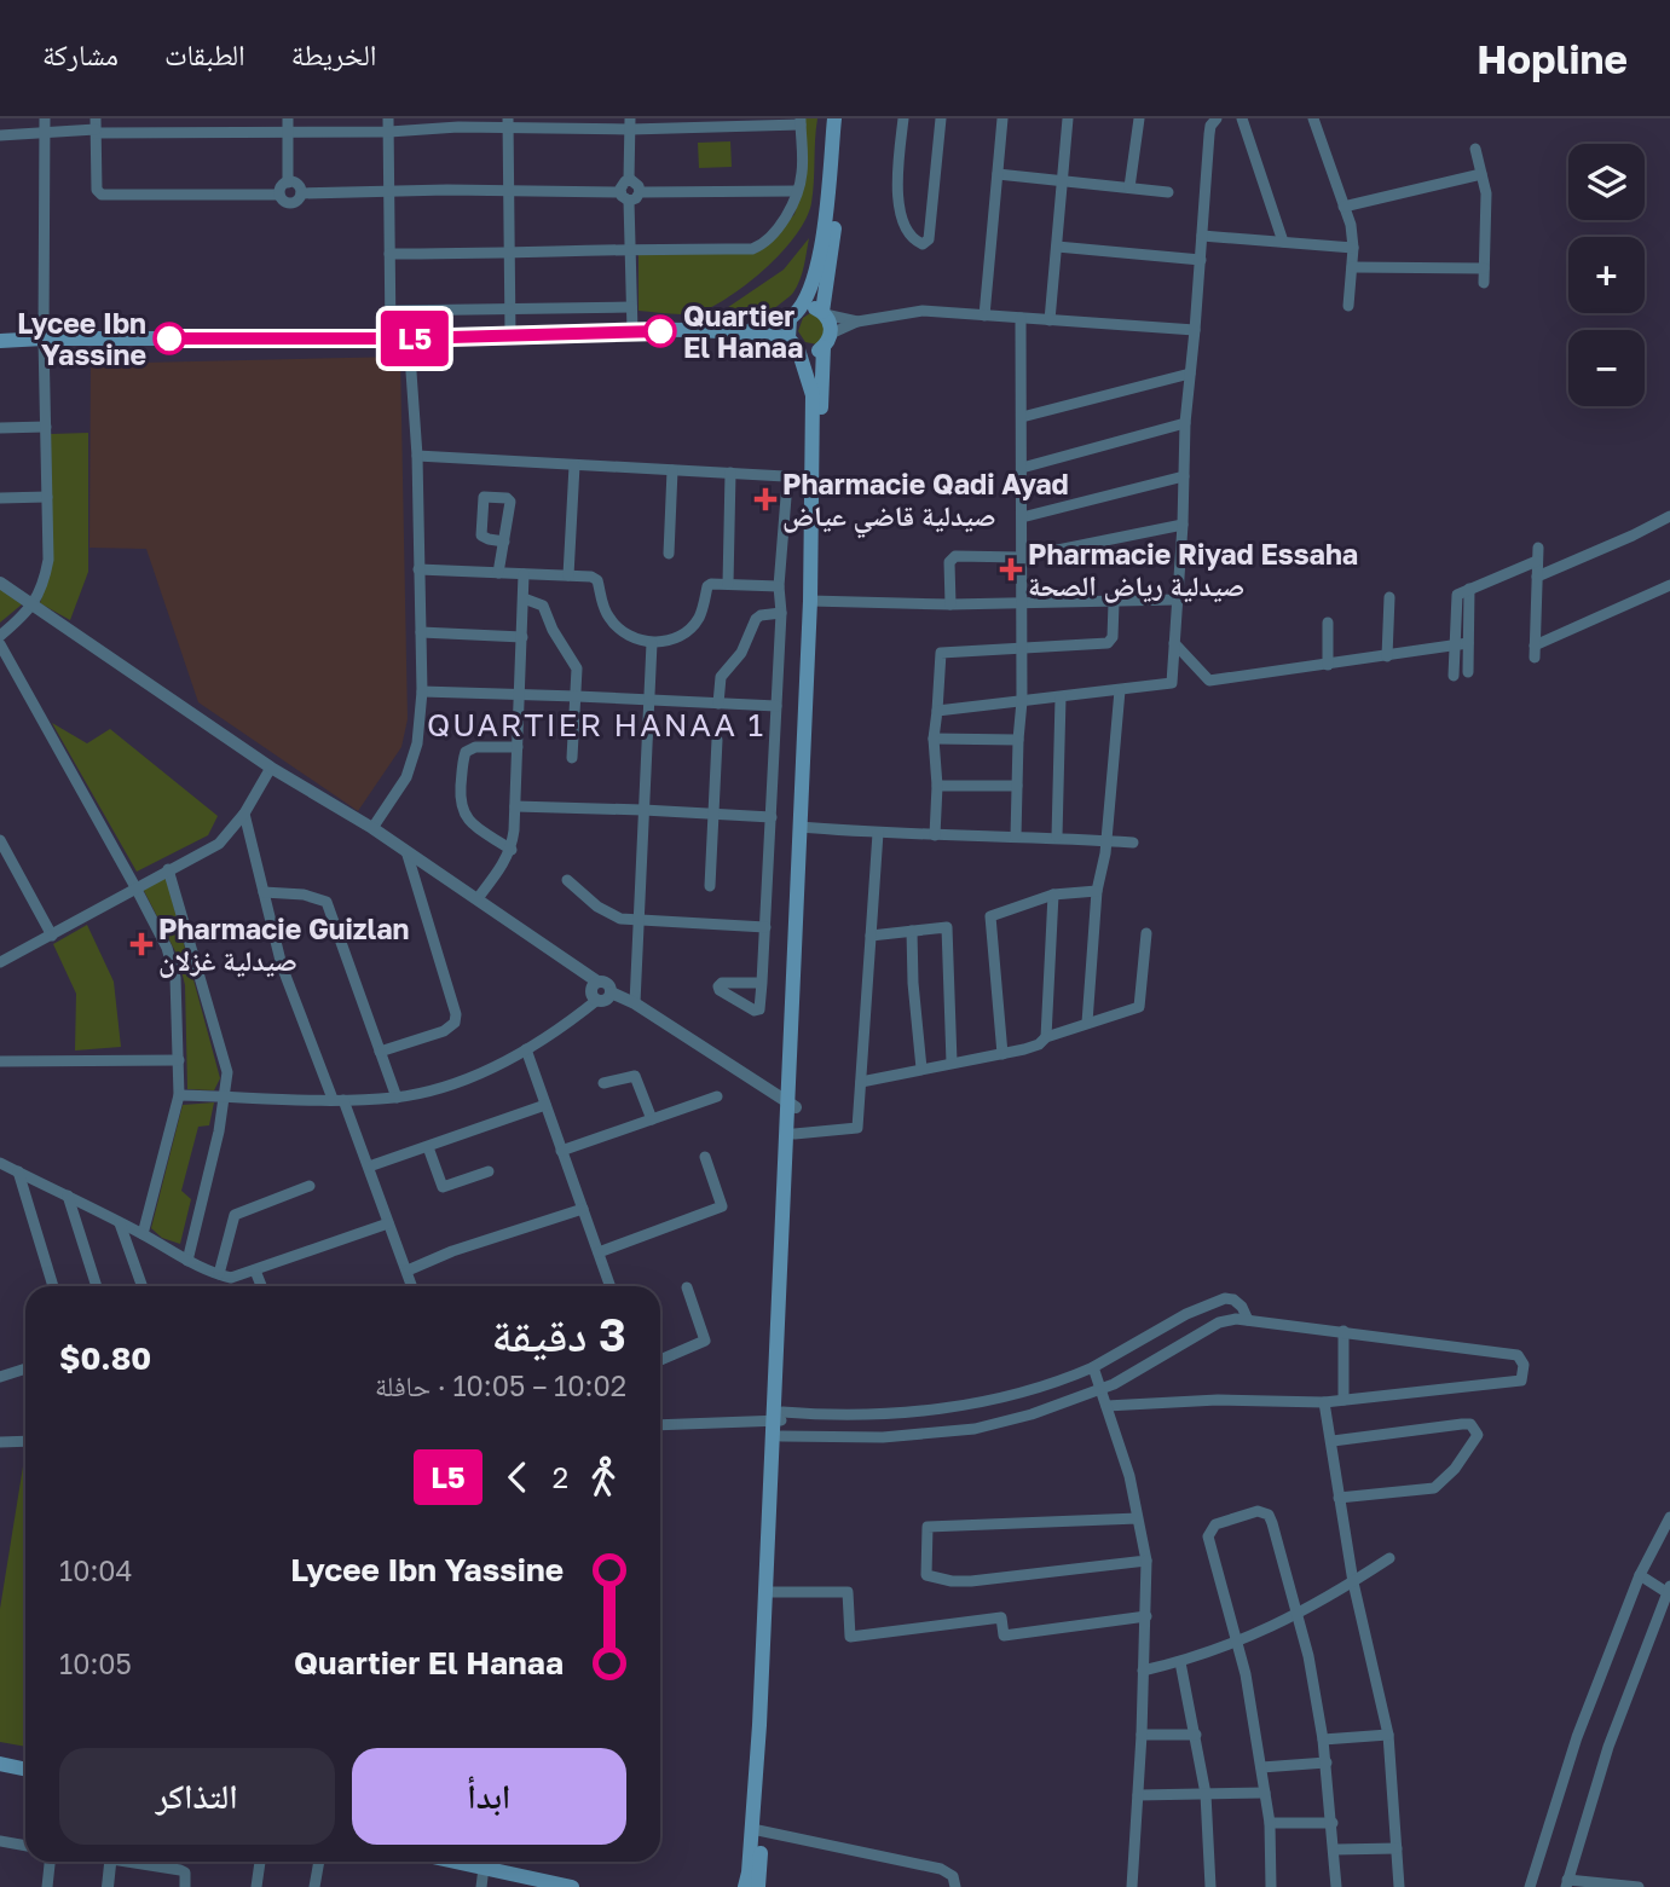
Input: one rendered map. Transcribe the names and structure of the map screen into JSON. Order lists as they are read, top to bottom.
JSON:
{
  "districts": ["QUARTIER HANAA 1"],
  "places": {
    "other": ["Quartier El Hanaa", "Lycee Ibn Yassine"],
    "health": ["Pharmacie Qadi Ayad صيدلية قاضي عياض", "Pharmacie Riyad Essaha صيدلية رياض الصحة", "Pharmacie Guizlan صيدلية غزلان"]
  },
  "lines": ["bus line L5"],
  "page": {
    "header": "Hopline",
    "nav": ["الخريطة", "الطبقات", "مشاركة"],
    "on_map": "L5",
    "map_buttons": ["+", "−"],
    "heading": ["3 دقيقة", "10:02 – 10:05 · حافلة", "$0.80"],
    "legs": ["2", "L5"],
    "list": [
      {
        "name": "Lycee Ibn Yassine",
        "value": "10:04"
      },
      {
        "name": "Quartier El Hanaa",
        "value": "10:05"
      }
    ],
    "buttons": ["ابدأ", "التذاكر"]
  }
}
